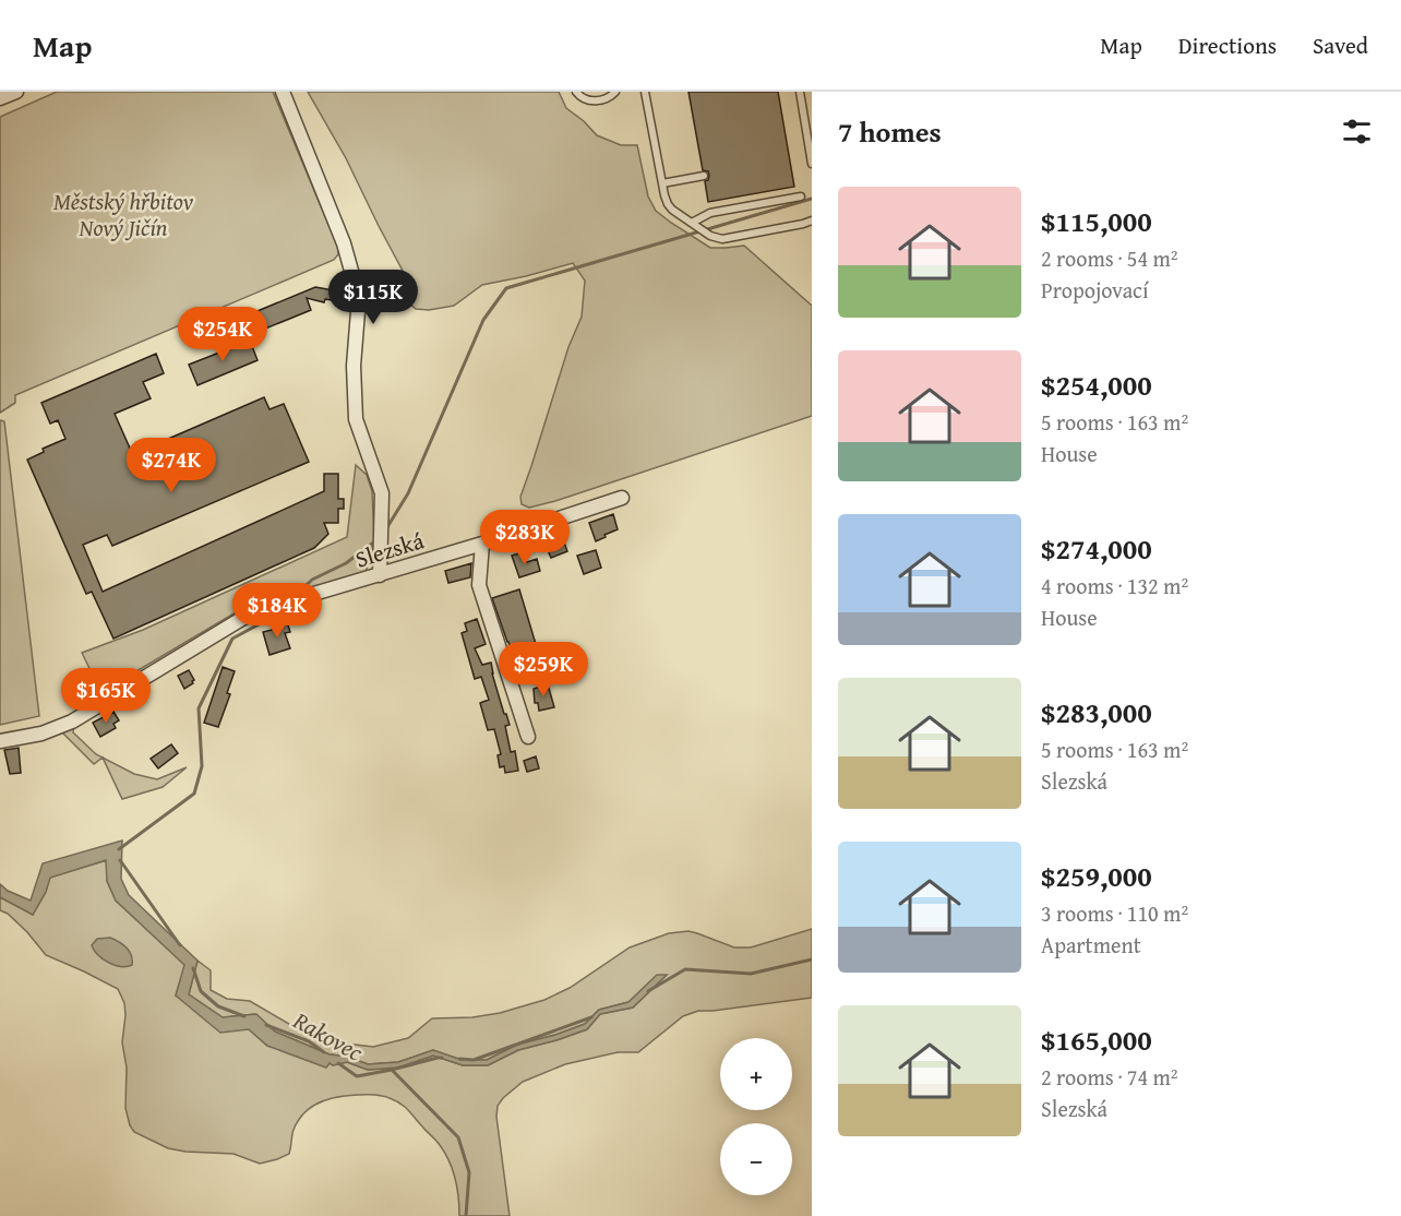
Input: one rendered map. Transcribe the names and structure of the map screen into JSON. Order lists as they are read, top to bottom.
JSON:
{
  "streets": {
    "street": ["Slezská"]
  },
  "water": ["Rakovec"],
  "parks": ["Městský hřbitov Nový Jičín"],
  "page": {
    "header": "Map",
    "nav": ["Map", "Directions", "Saved"],
    "heading": "7 homes",
    "list": [
      {
        "name": "$115,000",
        "note": "2 rooms · 54 m² · Propojovací"
      },
      {
        "name": "$254,000",
        "note": "5 rooms · 163 m² · House"
      },
      {
        "name": "$274,000",
        "note": "4 rooms · 132 m² · House"
      },
      {
        "name": "$283,000",
        "note": "5 rooms · 163 m² · Slezská"
      },
      {
        "name": "$259,000",
        "note": "3 rooms · 110 m² · Apartment"
      },
      {
        "name": "$165,000",
        "note": "2 rooms · 74 m² · Slezská"
      }
    ],
    "price": [
      "$115K",
      "$254K",
      "$274K",
      "$283K",
      "$184K",
      "$259K",
      "$165K"
    ],
    "map_buttons": ["+", "−"]
  }
}
